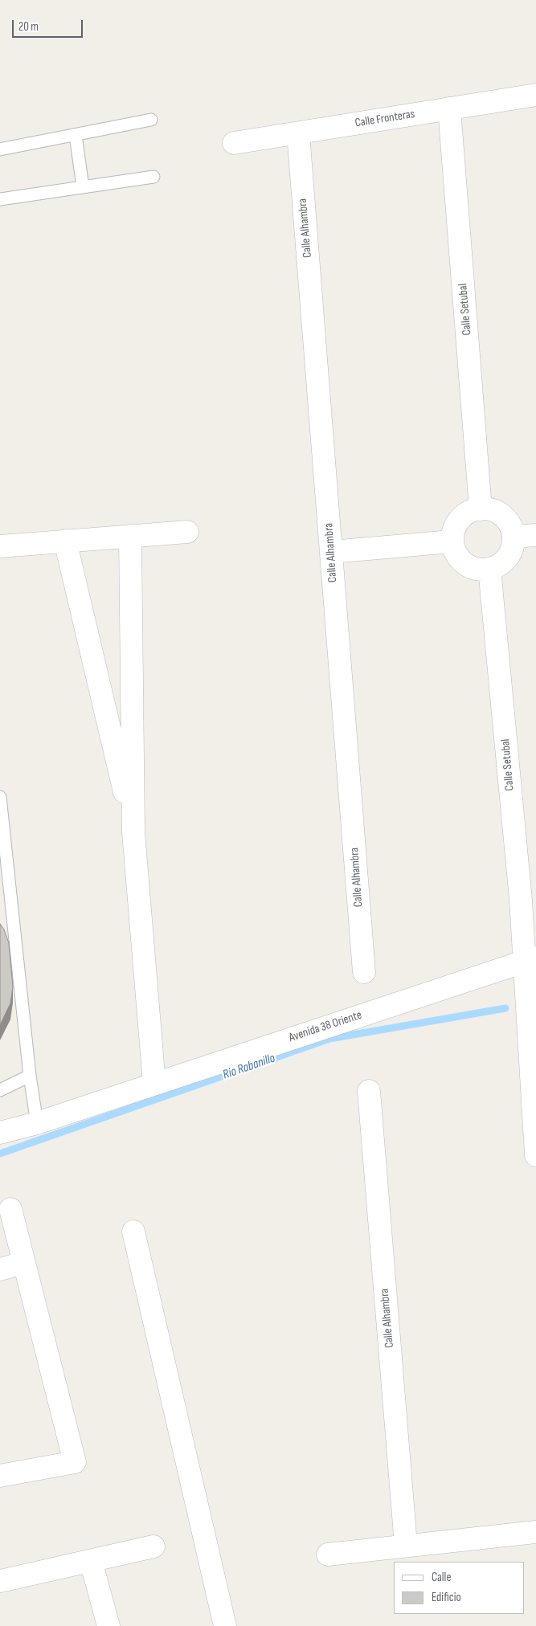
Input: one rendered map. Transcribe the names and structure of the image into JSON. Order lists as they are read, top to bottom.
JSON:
{
  "streets": {
    "street": [
      "Calle Fronteras",
      "Calle Alhambra",
      "Calle Setubal",
      "Avenida 38 Oriente"
    ]
  },
  "crossings": [
    ["Calle Fronteras", "Calle Alhambra"],
    ["Calle Fronteras", "Calle Setubal"],
    ["Calle Setubal", "Avenida 38 Oriente"]
  ],
  "water": ["Río Rabanillo"],
  "legend": ["Calle", "Edificio"],
  "scale_bar": "20 m"
}
